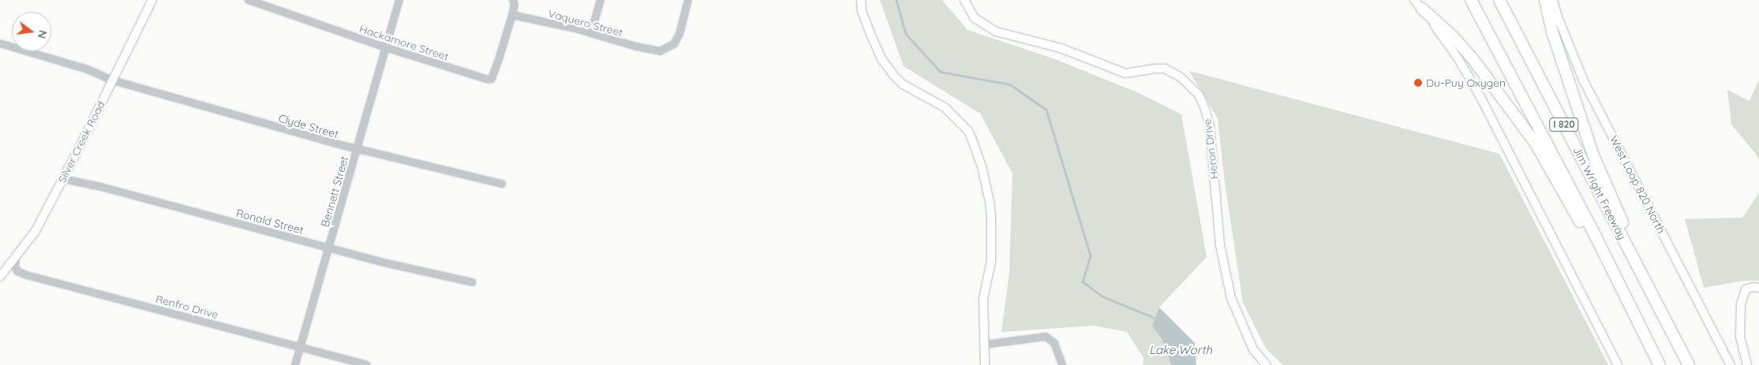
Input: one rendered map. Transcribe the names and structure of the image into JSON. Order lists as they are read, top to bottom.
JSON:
{
  "streets": {
    "highway": ["I 820", "Jim Wright Freeway"],
    "street": [
      "Vaquero Street",
      "Hackamore Street",
      "Clyde Street",
      "Silver Creek Road",
      "Heron Drive",
      "West Loop 820 North",
      "Bennett Street",
      "Ronald Street",
      "Renfro Drive"
    ]
  },
  "crossings": [
    ["Vaquero Street", "Hackamore Street"],
    ["Hackamore Street", "Bennett Street"],
    ["Clyde Street", "Silver Creek Road"],
    ["Clyde Street", "Bennett Street"],
    ["Silver Creek Road", "Ronald Street"],
    ["Silver Creek Road", "Renfro Drive"],
    ["Bennett Street", "Ronald Street"],
    ["Bennett Street", "Renfro Drive"]
  ],
  "water": ["Lake Worth"],
  "places": ["Du-Puy Oxygen"],
  "north": "right"
}
